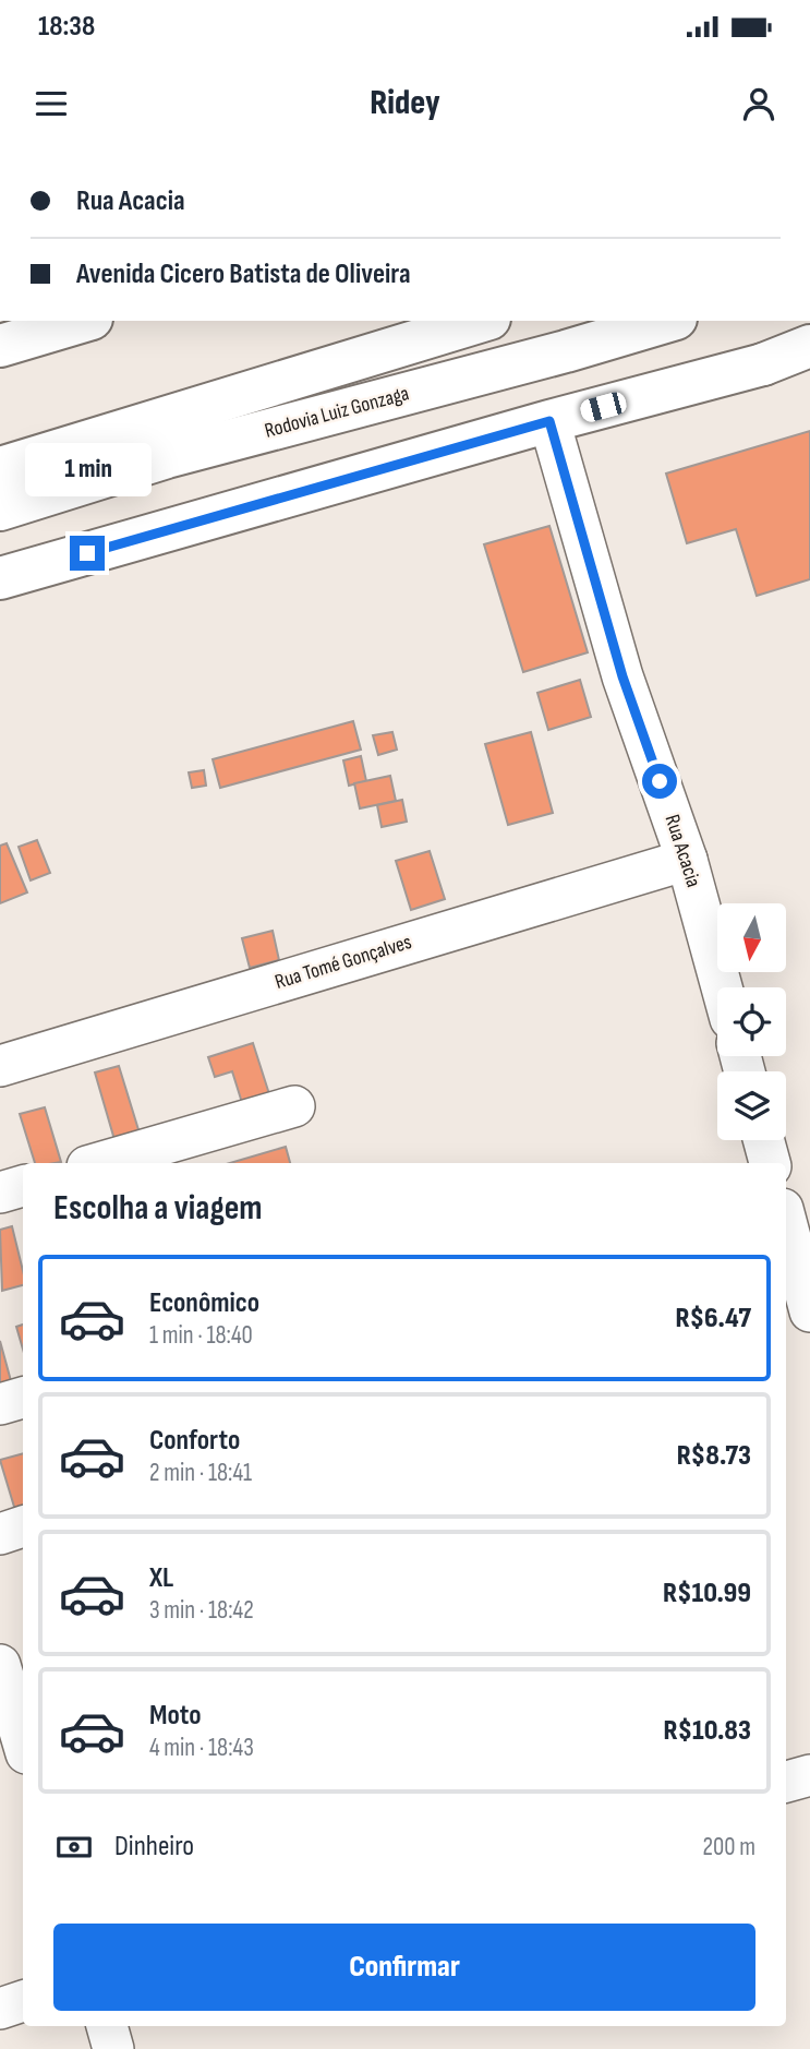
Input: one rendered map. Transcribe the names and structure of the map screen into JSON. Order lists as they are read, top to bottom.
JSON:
{
  "streets": {
    "main road": ["Rodovia Luiz Gonzaga"],
    "street": ["Rua Acacia", "Rua Tomé Gonçalves"]
  },
  "crossings": [
    ["Rua Acacia", "Rua Tomé Gonçalves"]
  ],
  "north": "bottom",
  "page": {
    "status": "18:38",
    "header": "Ridey",
    "banner": ["Rua Acacia", "Avenida Cicero Batista de Oliveira"],
    "bubble": "1 min",
    "heading": "Escolha a viagem",
    "list": [
      {
        "name": "Econômico",
        "note": "1 min · 18:40",
        "value": "R$6.47"
      },
      {
        "name": "Conforto",
        "note": "2 min · 18:41",
        "value": "R$8.73"
      },
      {
        "name": "XL",
        "note": "3 min · 18:42",
        "value": "R$10.99"
      },
      {
        "name": "Moto",
        "note": "4 min · 18:43",
        "value": "R$10.83"
      }
    ],
    "pay": ["Dinheiro", "200 m"],
    "buttons": "Confirmar"
  }
}
